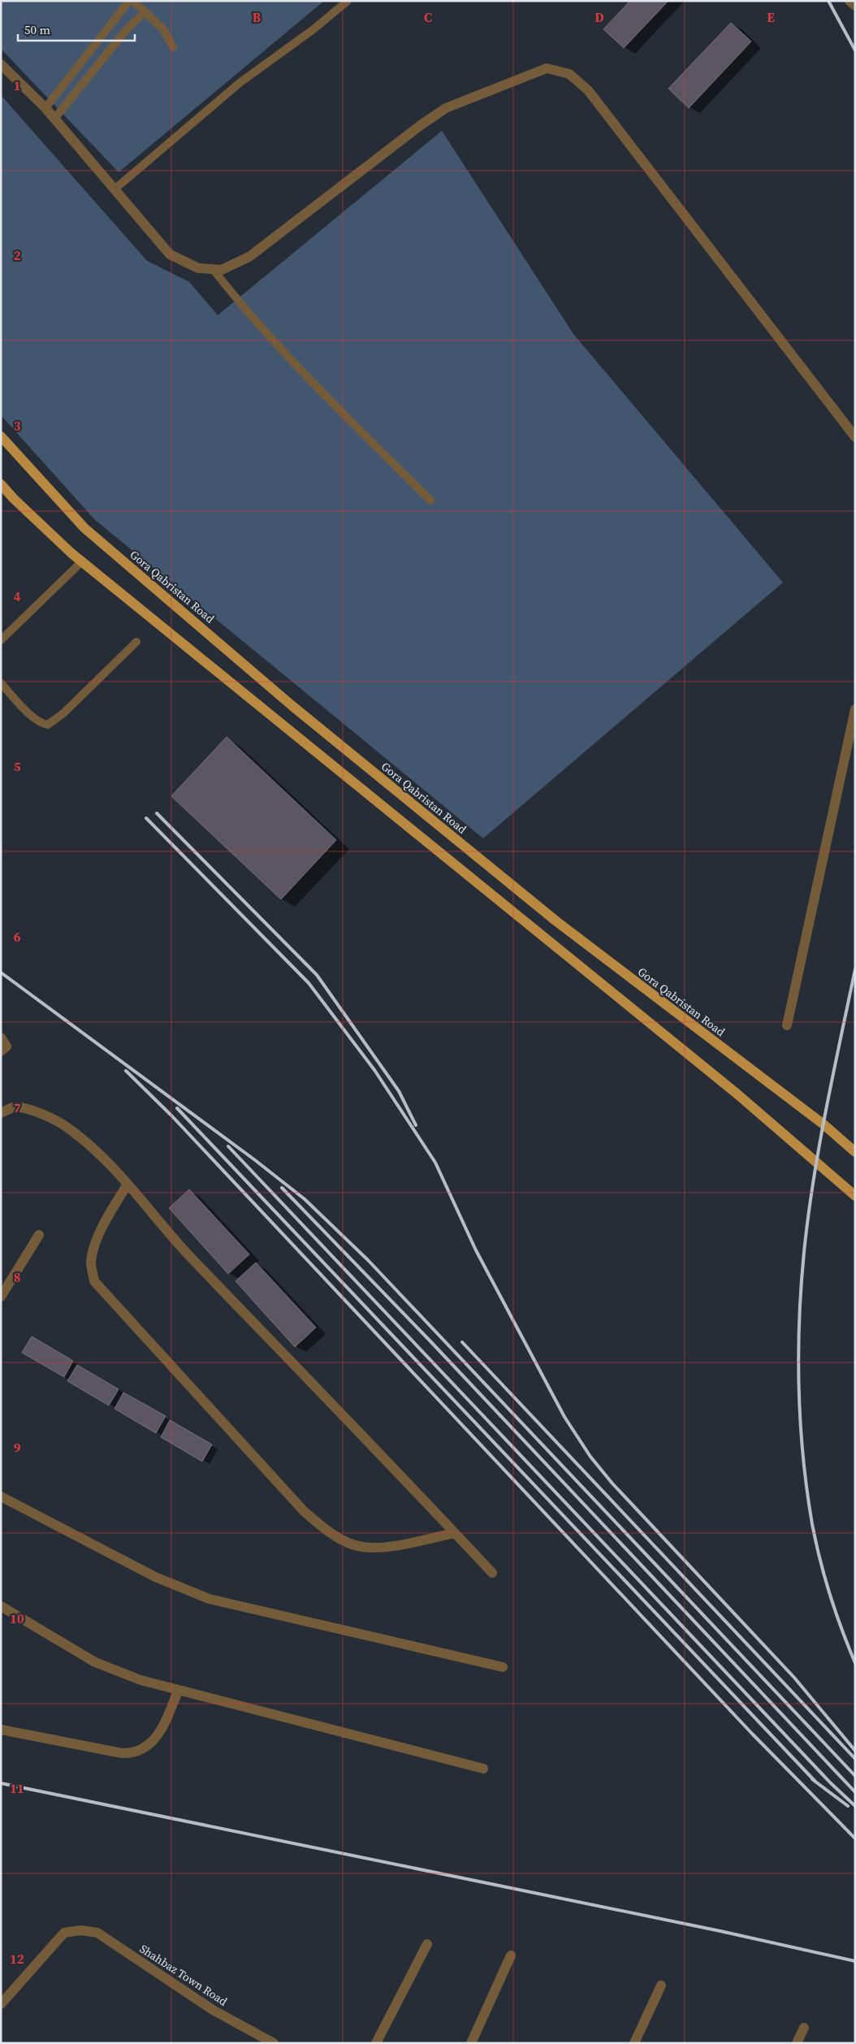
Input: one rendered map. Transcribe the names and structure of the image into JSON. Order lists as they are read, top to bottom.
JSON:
{
  "streets": {
    "main road": ["Gora Qabristan Road"],
    "street": ["Shahbaz Town Road"]
  },
  "scale_bar": "50 m",
  "grid": {
    "columns": [
      "B",
      "C",
      "D",
      "E"
    ],
    "rows": [
      "1",
      "2",
      "3",
      "4",
      "5",
      "6",
      "7",
      "8",
      "9",
      "10",
      "11",
      "12"
    ]
  }
}
